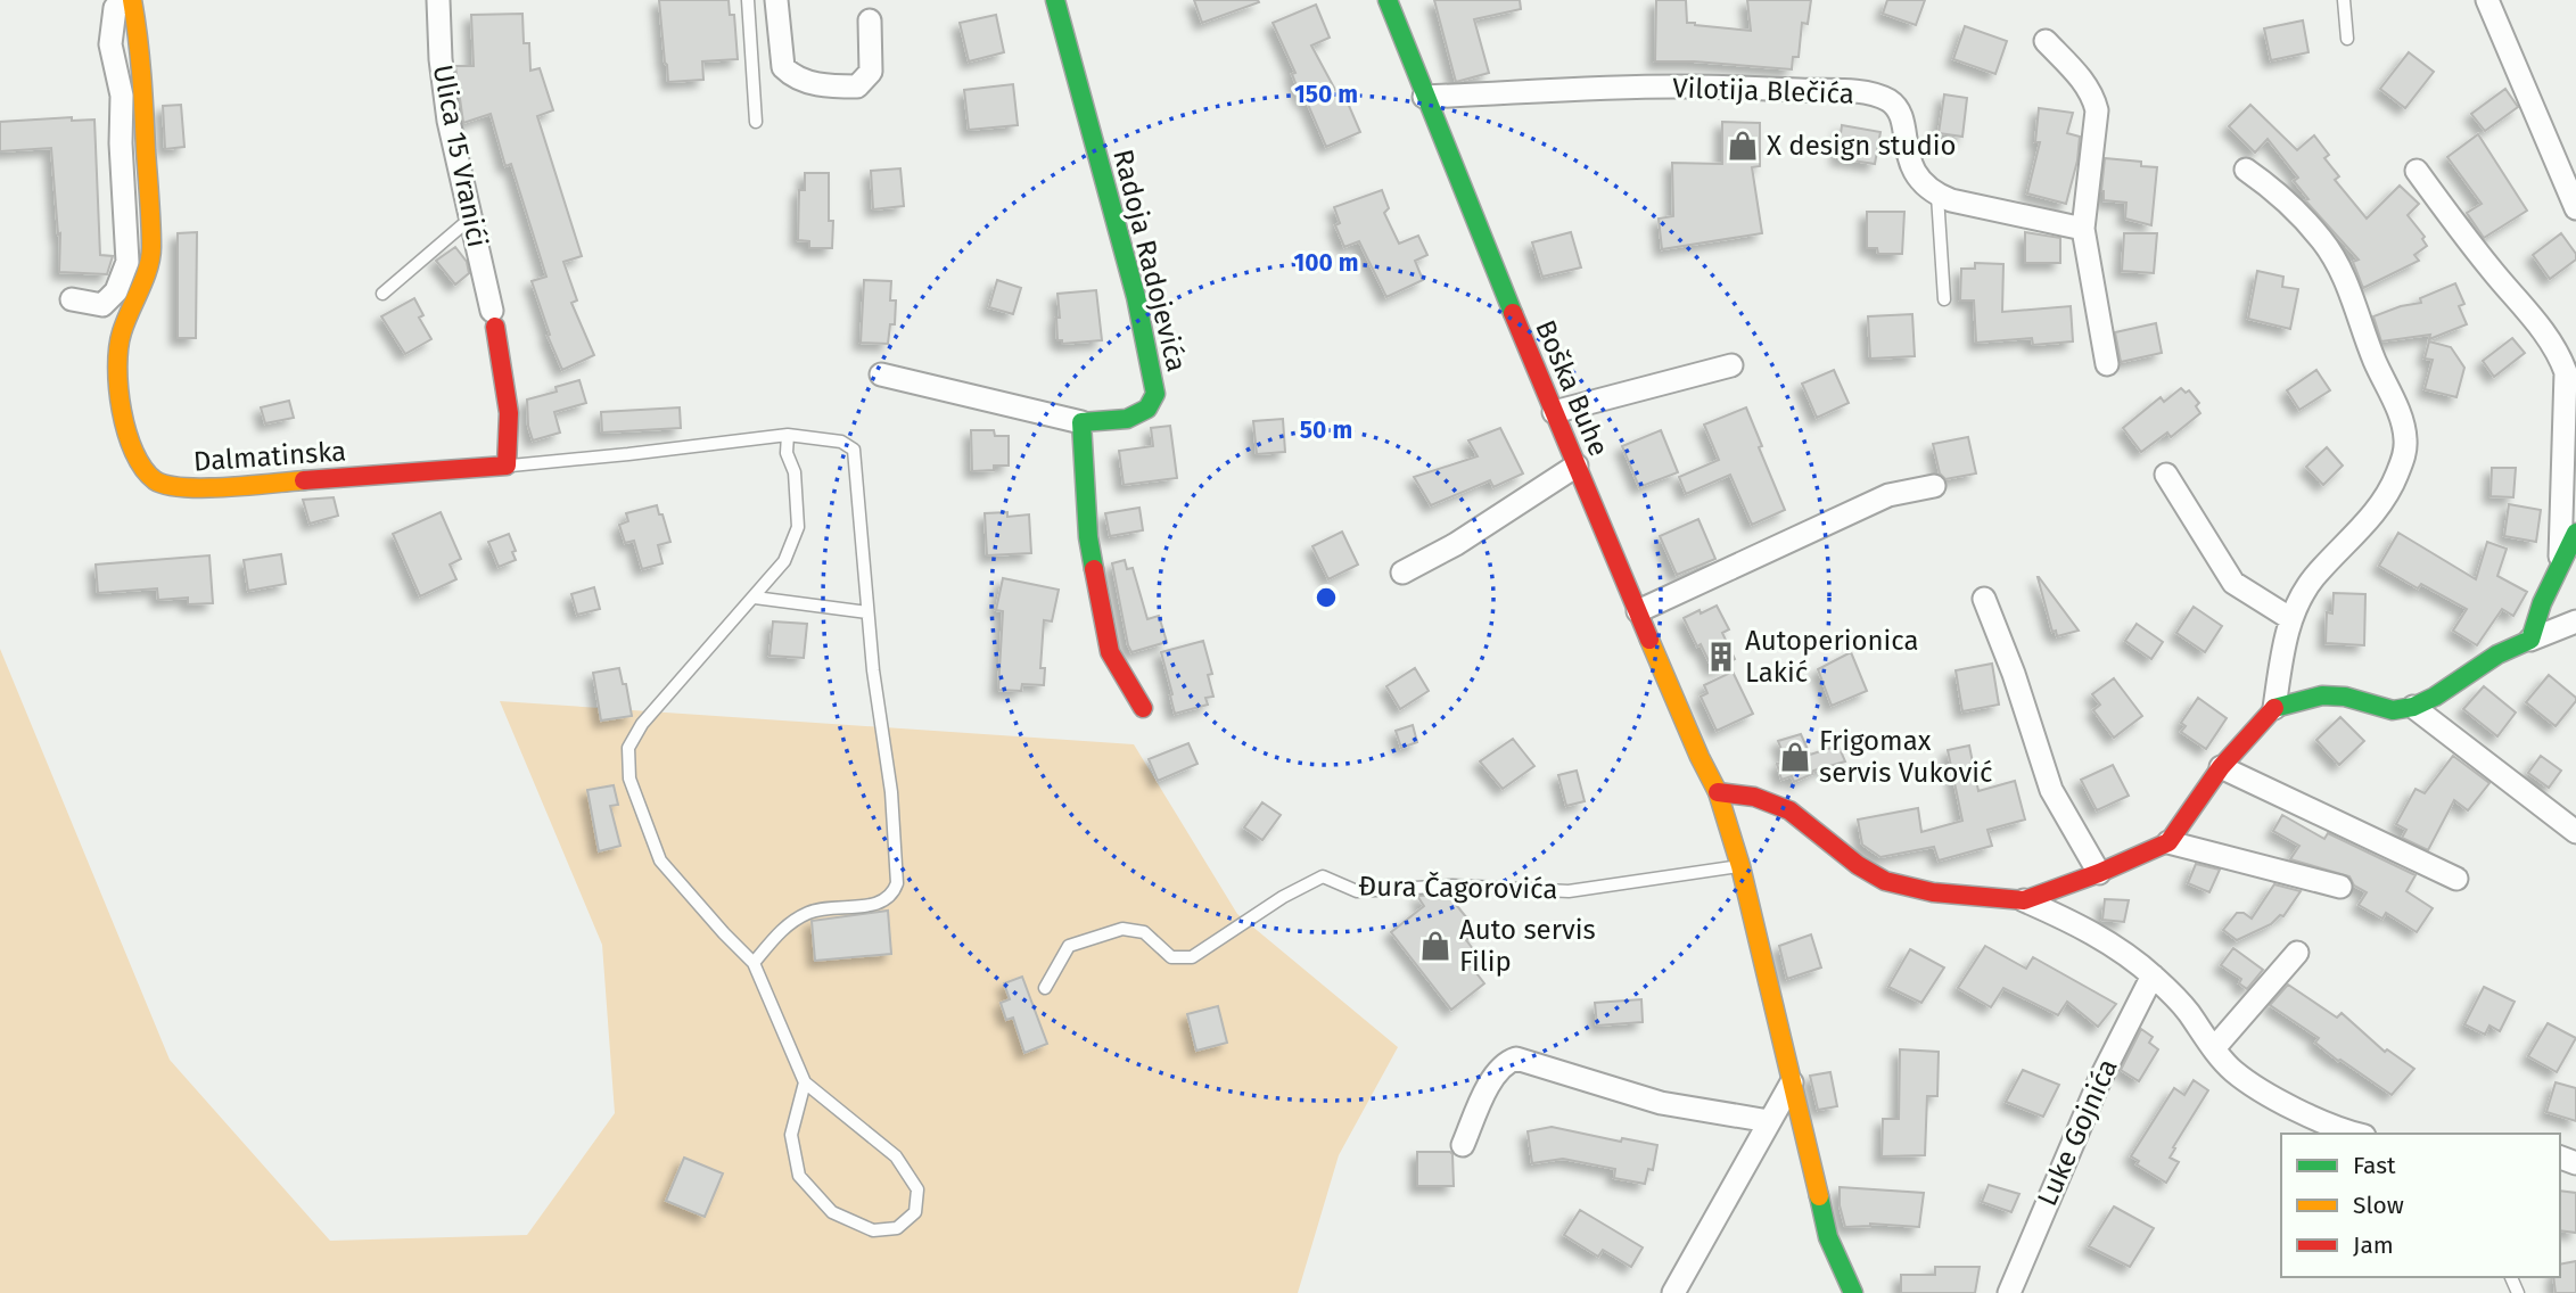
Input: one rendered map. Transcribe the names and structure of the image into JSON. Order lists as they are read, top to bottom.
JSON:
{
  "streets": {
    "street": [
      "Vilotija Blečića",
      "Ulica 15 Vranići",
      "Radoja Radojevića",
      "Boška Buhe",
      "Dalmatinska",
      "Luke Gojnića"
    ],
    "lane": ["Đura Čagorovića"]
  },
  "crossings": [
    ["Vilotija Blečića", "Boška Buhe"]
  ],
  "places": {
    "shop": ["X design studio", "Frigomax servis Vuković", "Auto servis Filip"],
    "building": ["Autoperionica Lakić"]
  },
  "legend": ["Fast", "Slow", "Jam"],
  "rings": ["150 m", "100 m", "50 m"]
}
